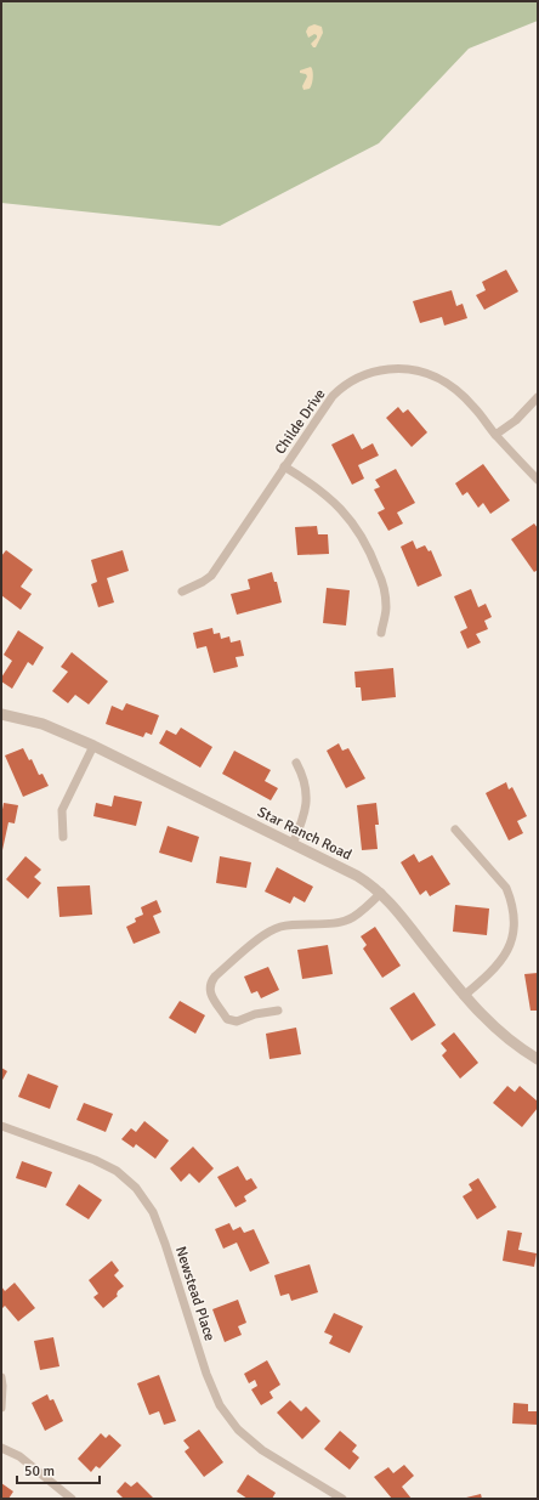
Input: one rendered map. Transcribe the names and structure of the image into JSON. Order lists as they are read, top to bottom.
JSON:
{
  "streets": {
    "street": ["Childe Drive", "Star Ranch Road", "Newstead Place"]
  },
  "scale_bar": "50 m"
}
